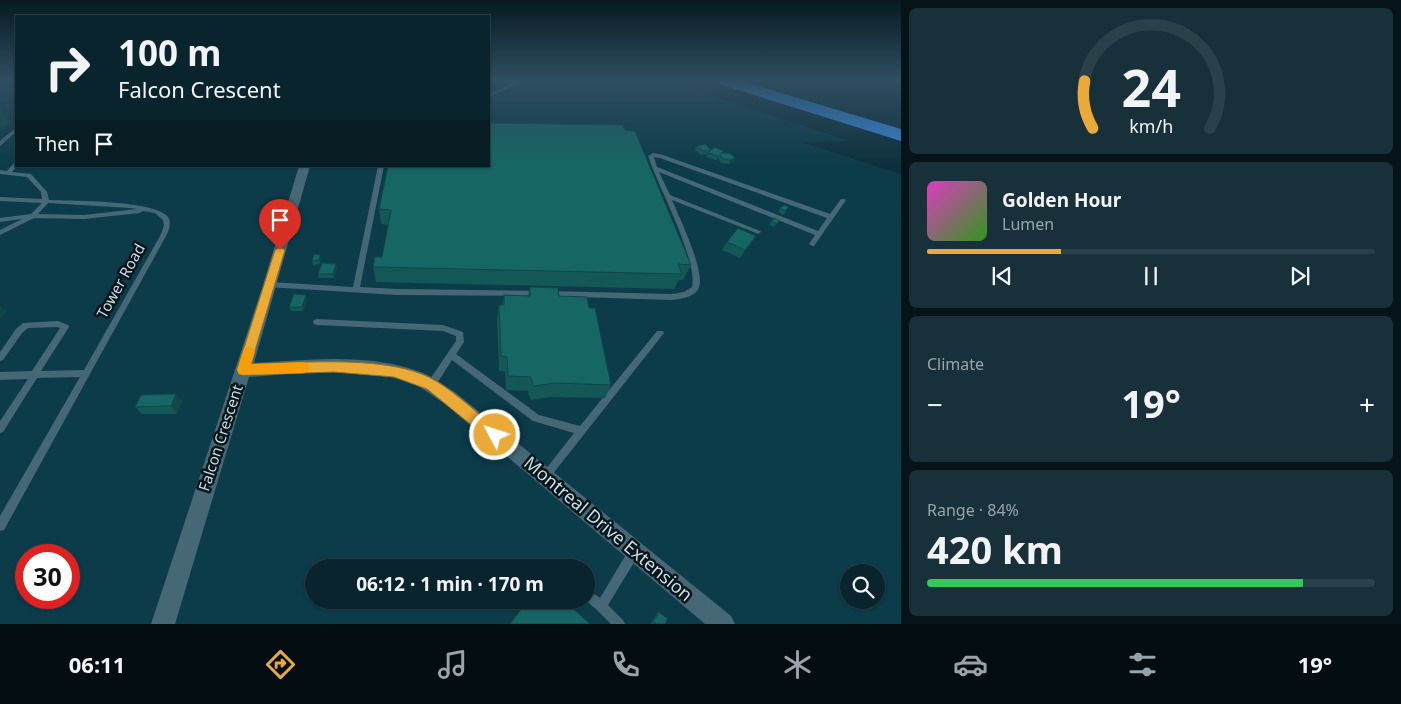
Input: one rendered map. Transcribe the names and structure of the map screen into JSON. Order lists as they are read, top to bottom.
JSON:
{
  "streets": {
    "street": ["Falcon Crescent", "Montreal Drive Extension"],
    "lane": ["Tower Road"]
  },
  "crossings": [
    ["Falcon Crescent", "Montreal Drive Extension"]
  ],
  "page": {
    "turn": ["100 m", "Falcon Crescent"],
    "then": "Then",
    "song": ["Golden Hour", "Lumen"],
    "tile": [
      "Climate",
      ["Range · 84%", "420 km"]
    ],
    "heat": ["−", "19°", "+"],
    "limit": "30",
    "trip": "06:12 · 1 min · 170 m",
    "tabs": ["06:11", "19°"],
    "gauge": ["24", "km/h"]
  }
}
